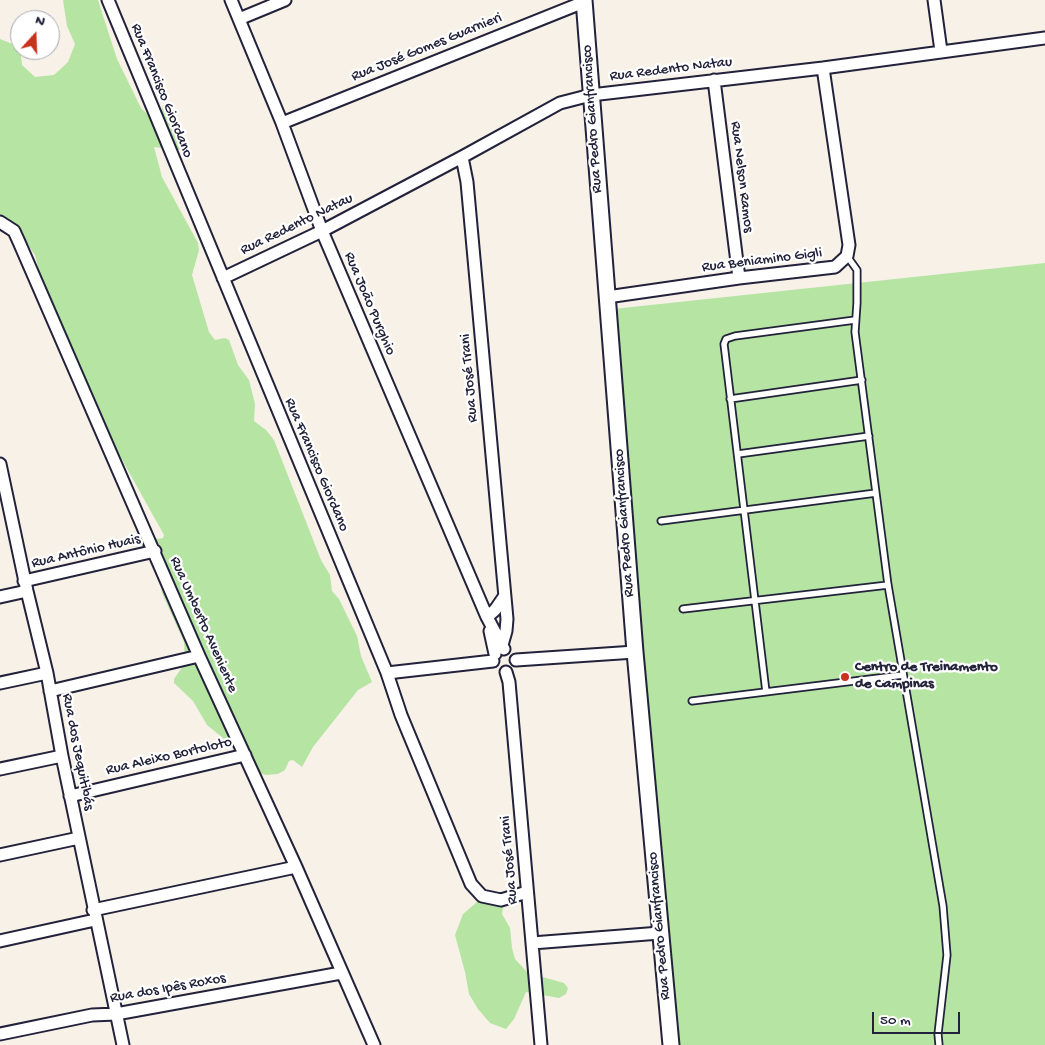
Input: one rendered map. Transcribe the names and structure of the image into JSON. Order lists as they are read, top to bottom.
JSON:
{
  "streets": {
    "street": [
      "Rua José Gomes Guarnieri",
      "Rua Redento Natau",
      "Rua Francisco Giordano",
      "Rua Pedro Gianfrancisco",
      "Rua Nelson Ramos",
      "Rua Beniamino Gigli",
      "Rua João Purghio",
      "Rua José Trani",
      "Rua Antônio Huais",
      "Rua Umberto Aveniente",
      "Rua dos Jequitibás",
      "Rua Aleixo Bortoloto",
      "Rua dos Ipês Roxos"
    ]
  },
  "crossings": [
    ["Rua José Gomes Guarnieri", "Rua Pedro Gianfrancisco"],
    ["Rua José Gomes Guarnieri", "Rua João Purghio"],
    ["Rua Redento Natau", "Rua Francisco Giordano"],
    ["Rua Redento Natau", "Rua Pedro Gianfrancisco"],
    ["Rua Redento Natau", "Rua Nelson Ramos"],
    ["Rua Redento Natau", "Rua João Purghio"],
    ["Rua Redento Natau", "Rua José Trani"],
    ["Rua Francisco Giordano", "Rua José Trani"],
    ["Rua Pedro Gianfrancisco", "Rua Beniamino Gigli"],
    ["Rua Nelson Ramos", "Rua Beniamino Gigli"],
    ["Rua João Purghio", "Rua José Trani"],
    ["Rua Antônio Huais", "Rua Umberto Aveniente"],
    ["Rua Antônio Huais", "Rua dos Jequitibás"],
    ["Rua Umberto Aveniente", "Rua Aleixo Bortoloto"],
    ["Rua Umberto Aveniente", "Rua dos Ipês Roxos"],
    ["Rua dos Jequitibás", "Rua Aleixo Bortoloto"],
    ["Rua dos Jequitibás", "Rua dos Ipês Roxos"]
  ],
  "places": ["Centro de Treinamento de Campinas"],
  "scale_bar": "50 m",
  "north": "top"
}
